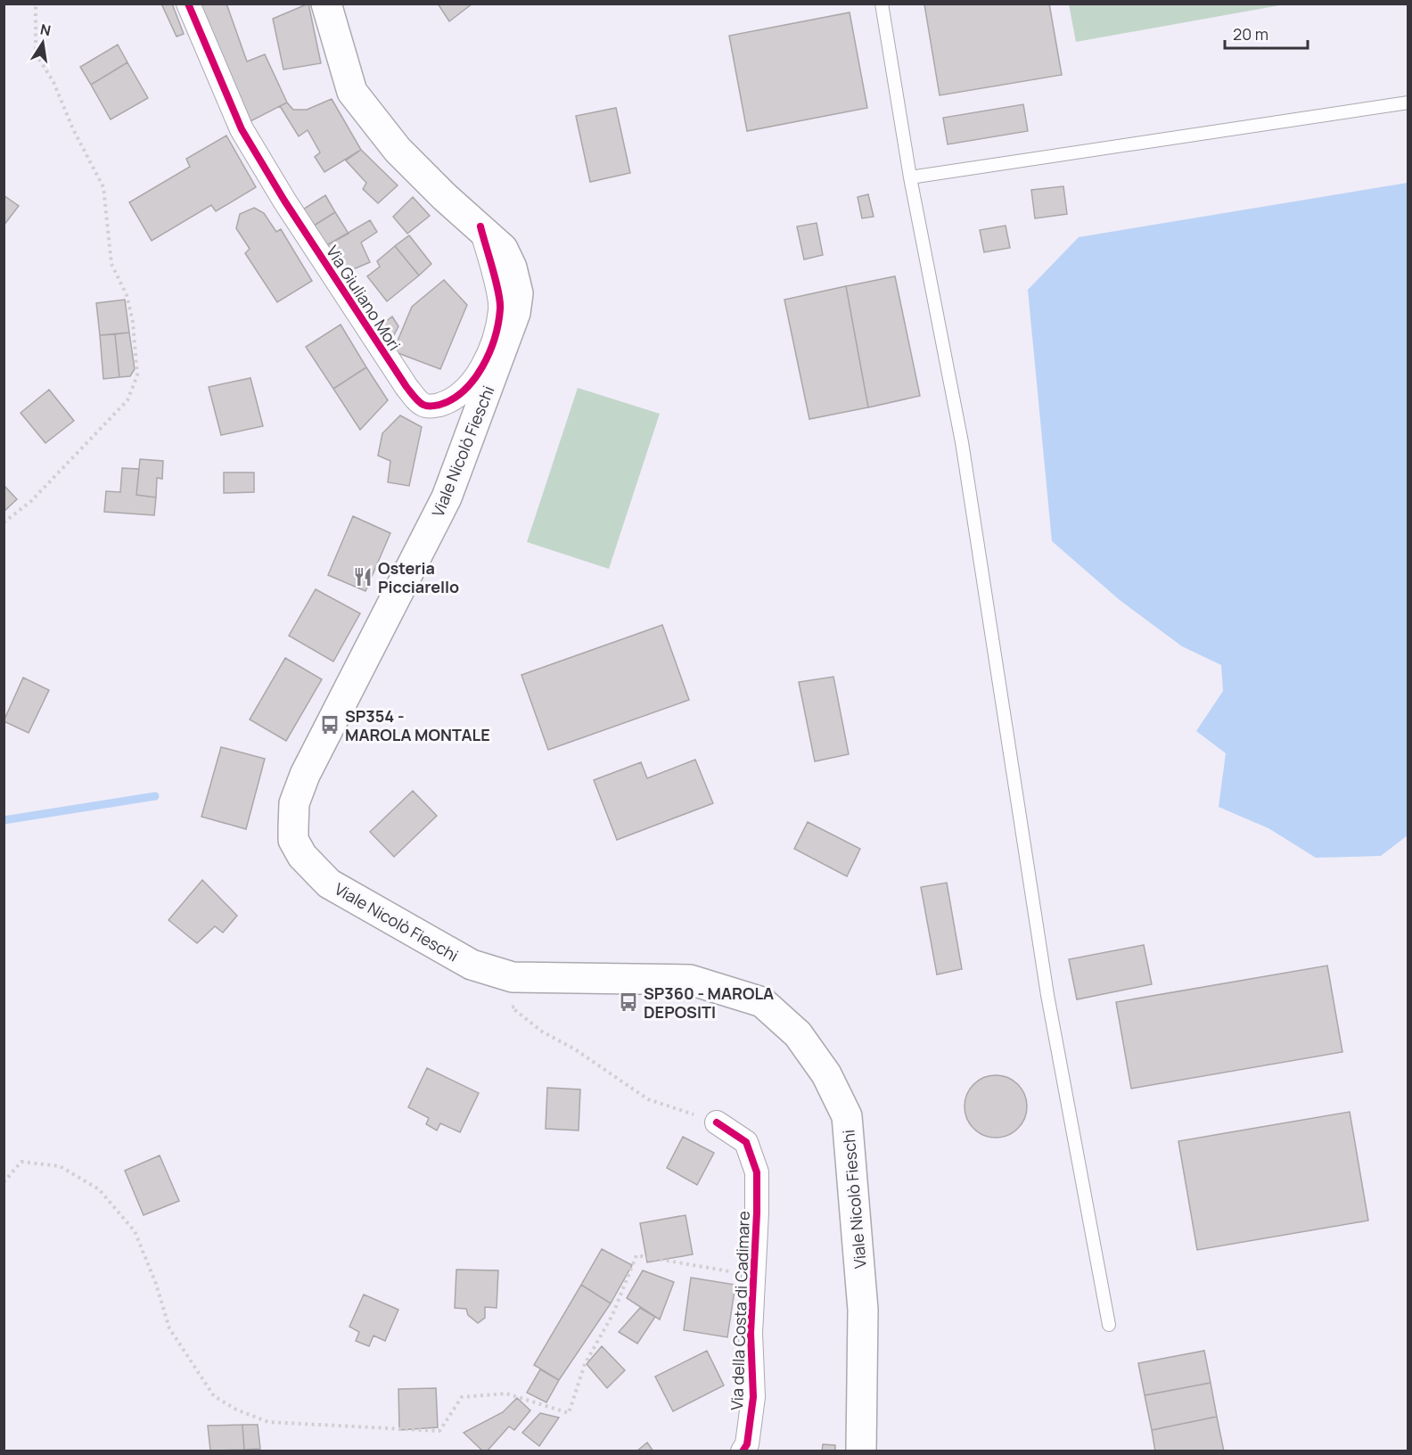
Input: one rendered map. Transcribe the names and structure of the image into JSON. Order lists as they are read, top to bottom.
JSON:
{
  "streets": {
    "main road": ["Viale Nicolò Fieschi"],
    "street": ["Via Giuliano Mori", "Via della Costa di Cadimare"]
  },
  "crossings": [
    ["Via Giuliano Mori", "Viale Nicolò Fieschi"]
  ],
  "places": {
    "restaurant": ["Osteria Picciarello"],
    "bus stop": ["SP354 - MAROLA MONTALE", "SP360 - MAROLA DEPOSITI"]
  },
  "scale_bar": "20 m",
  "north": "top"
}
